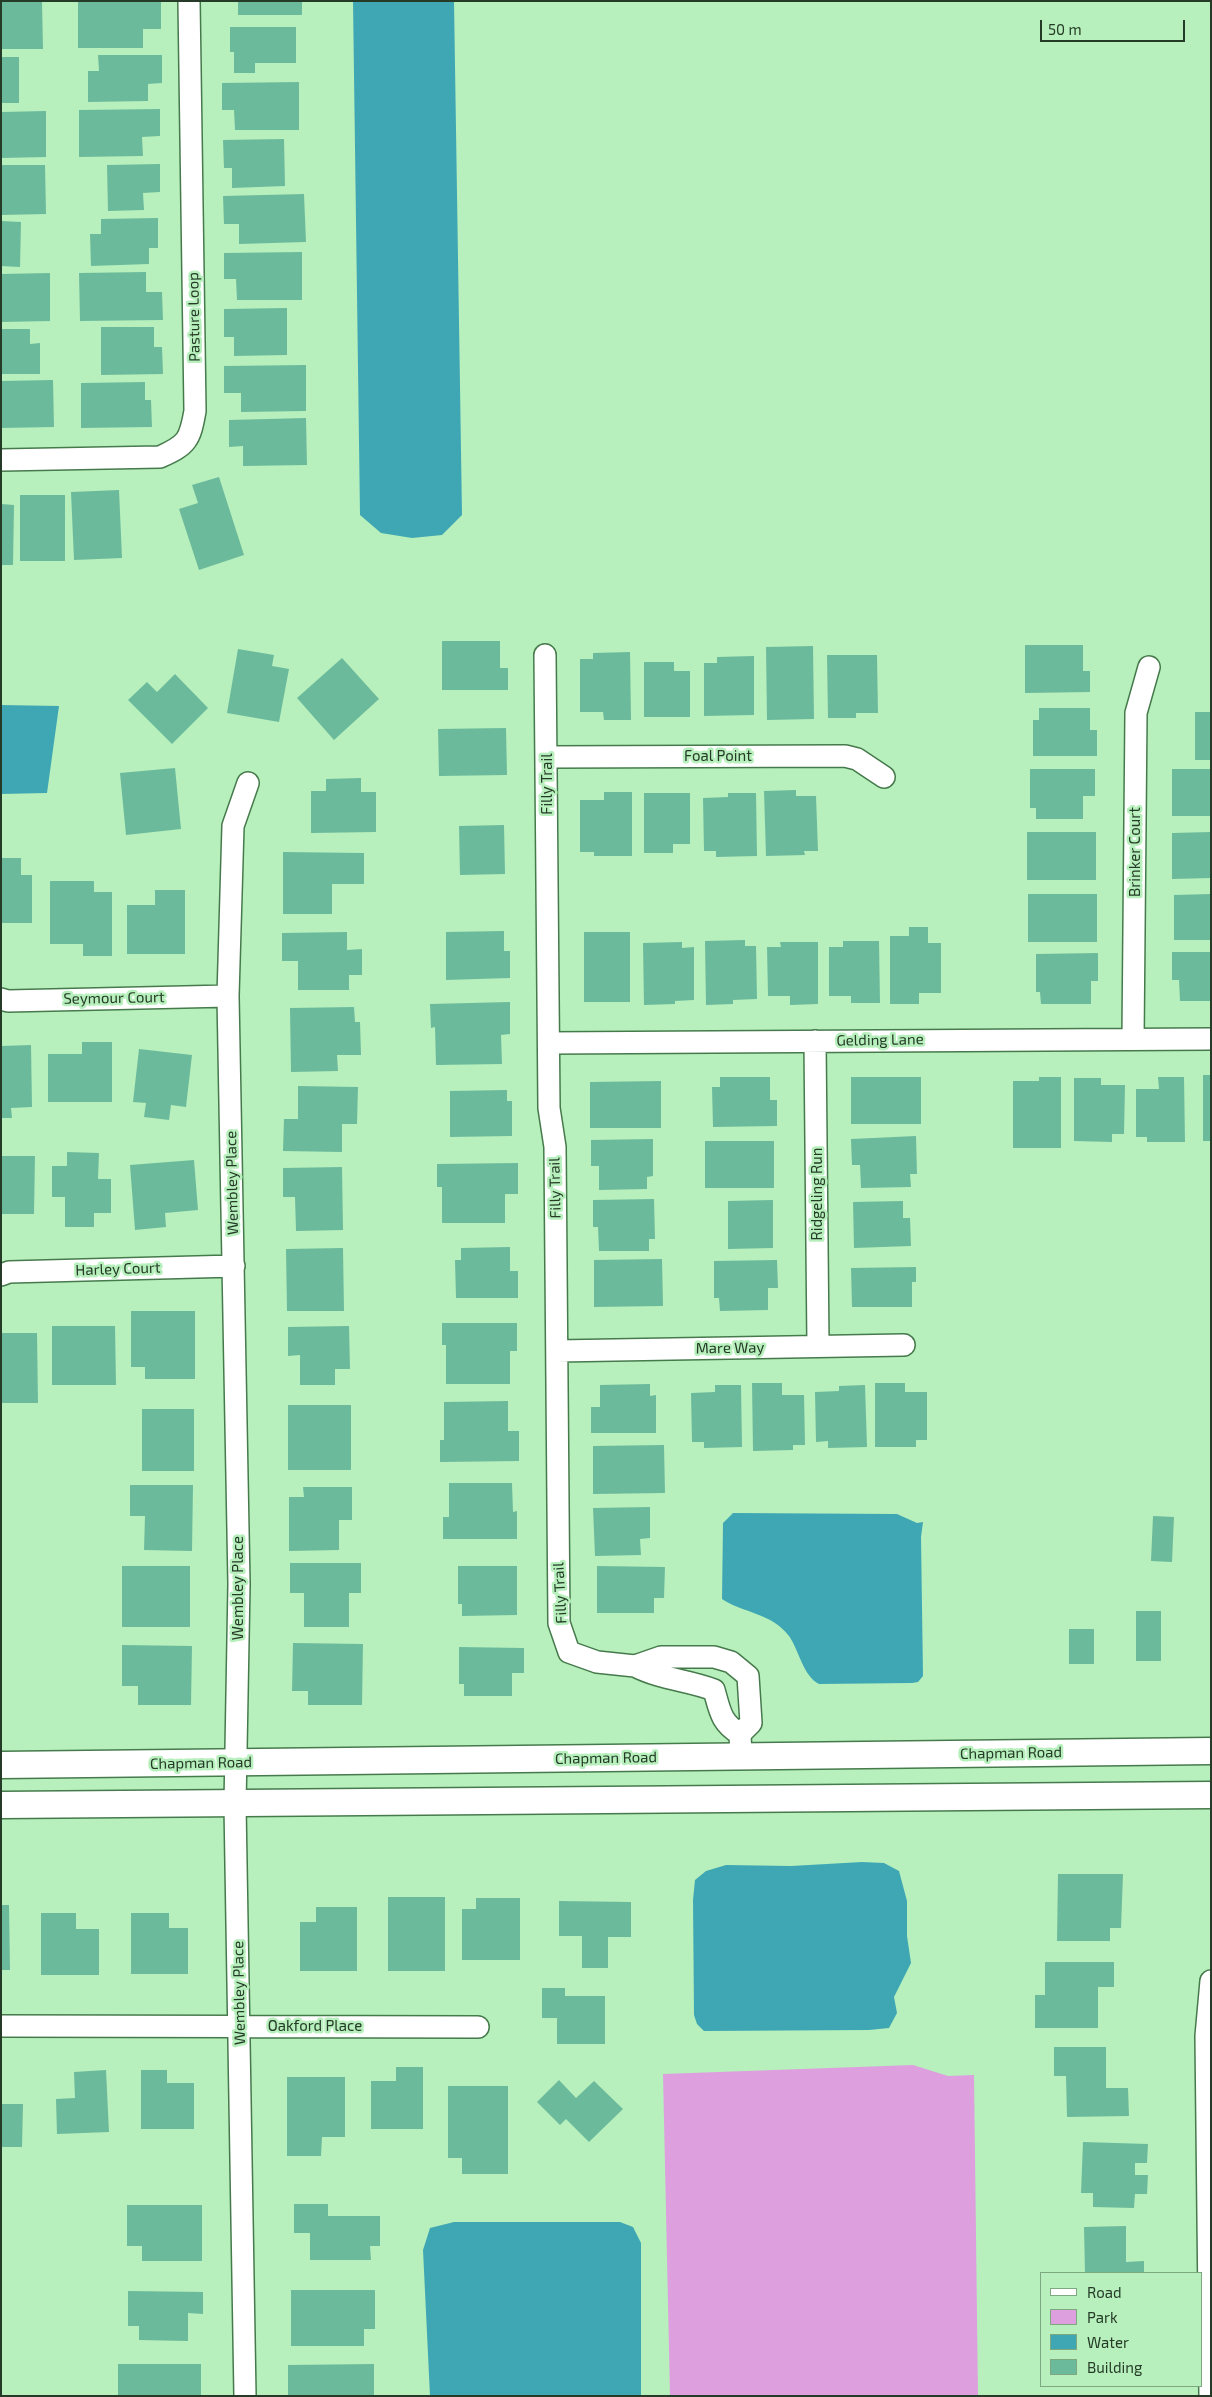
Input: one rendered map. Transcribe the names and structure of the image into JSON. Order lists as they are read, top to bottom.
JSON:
{
  "streets": {
    "street": [
      "Pasture Loop",
      "Foal Point",
      "Filly Trail",
      "Brinker Court",
      "Seymour Court",
      "Gelding Lane",
      "Wembley Place",
      "Ridgeling Run",
      "Harley Court",
      "Mare Way",
      "Chapman Road",
      "Oakford Place"
    ]
  },
  "crossings": [
    ["Foal Point", "Filly Trail"],
    ["Filly Trail", "Gelding Lane"],
    ["Filly Trail", "Mare Way"],
    ["Brinker Court", "Gelding Lane"],
    ["Seymour Court", "Wembley Place"],
    ["Gelding Lane", "Ridgeling Run"],
    ["Wembley Place", "Harley Court"],
    ["Wembley Place", "Chapman Road"],
    ["Wembley Place", "Oakford Place"],
    ["Ridgeling Run", "Mare Way"]
  ],
  "legend": [
    "Road",
    "Park",
    "Water",
    "Building"
  ],
  "scale_bar": "50 m"
}
